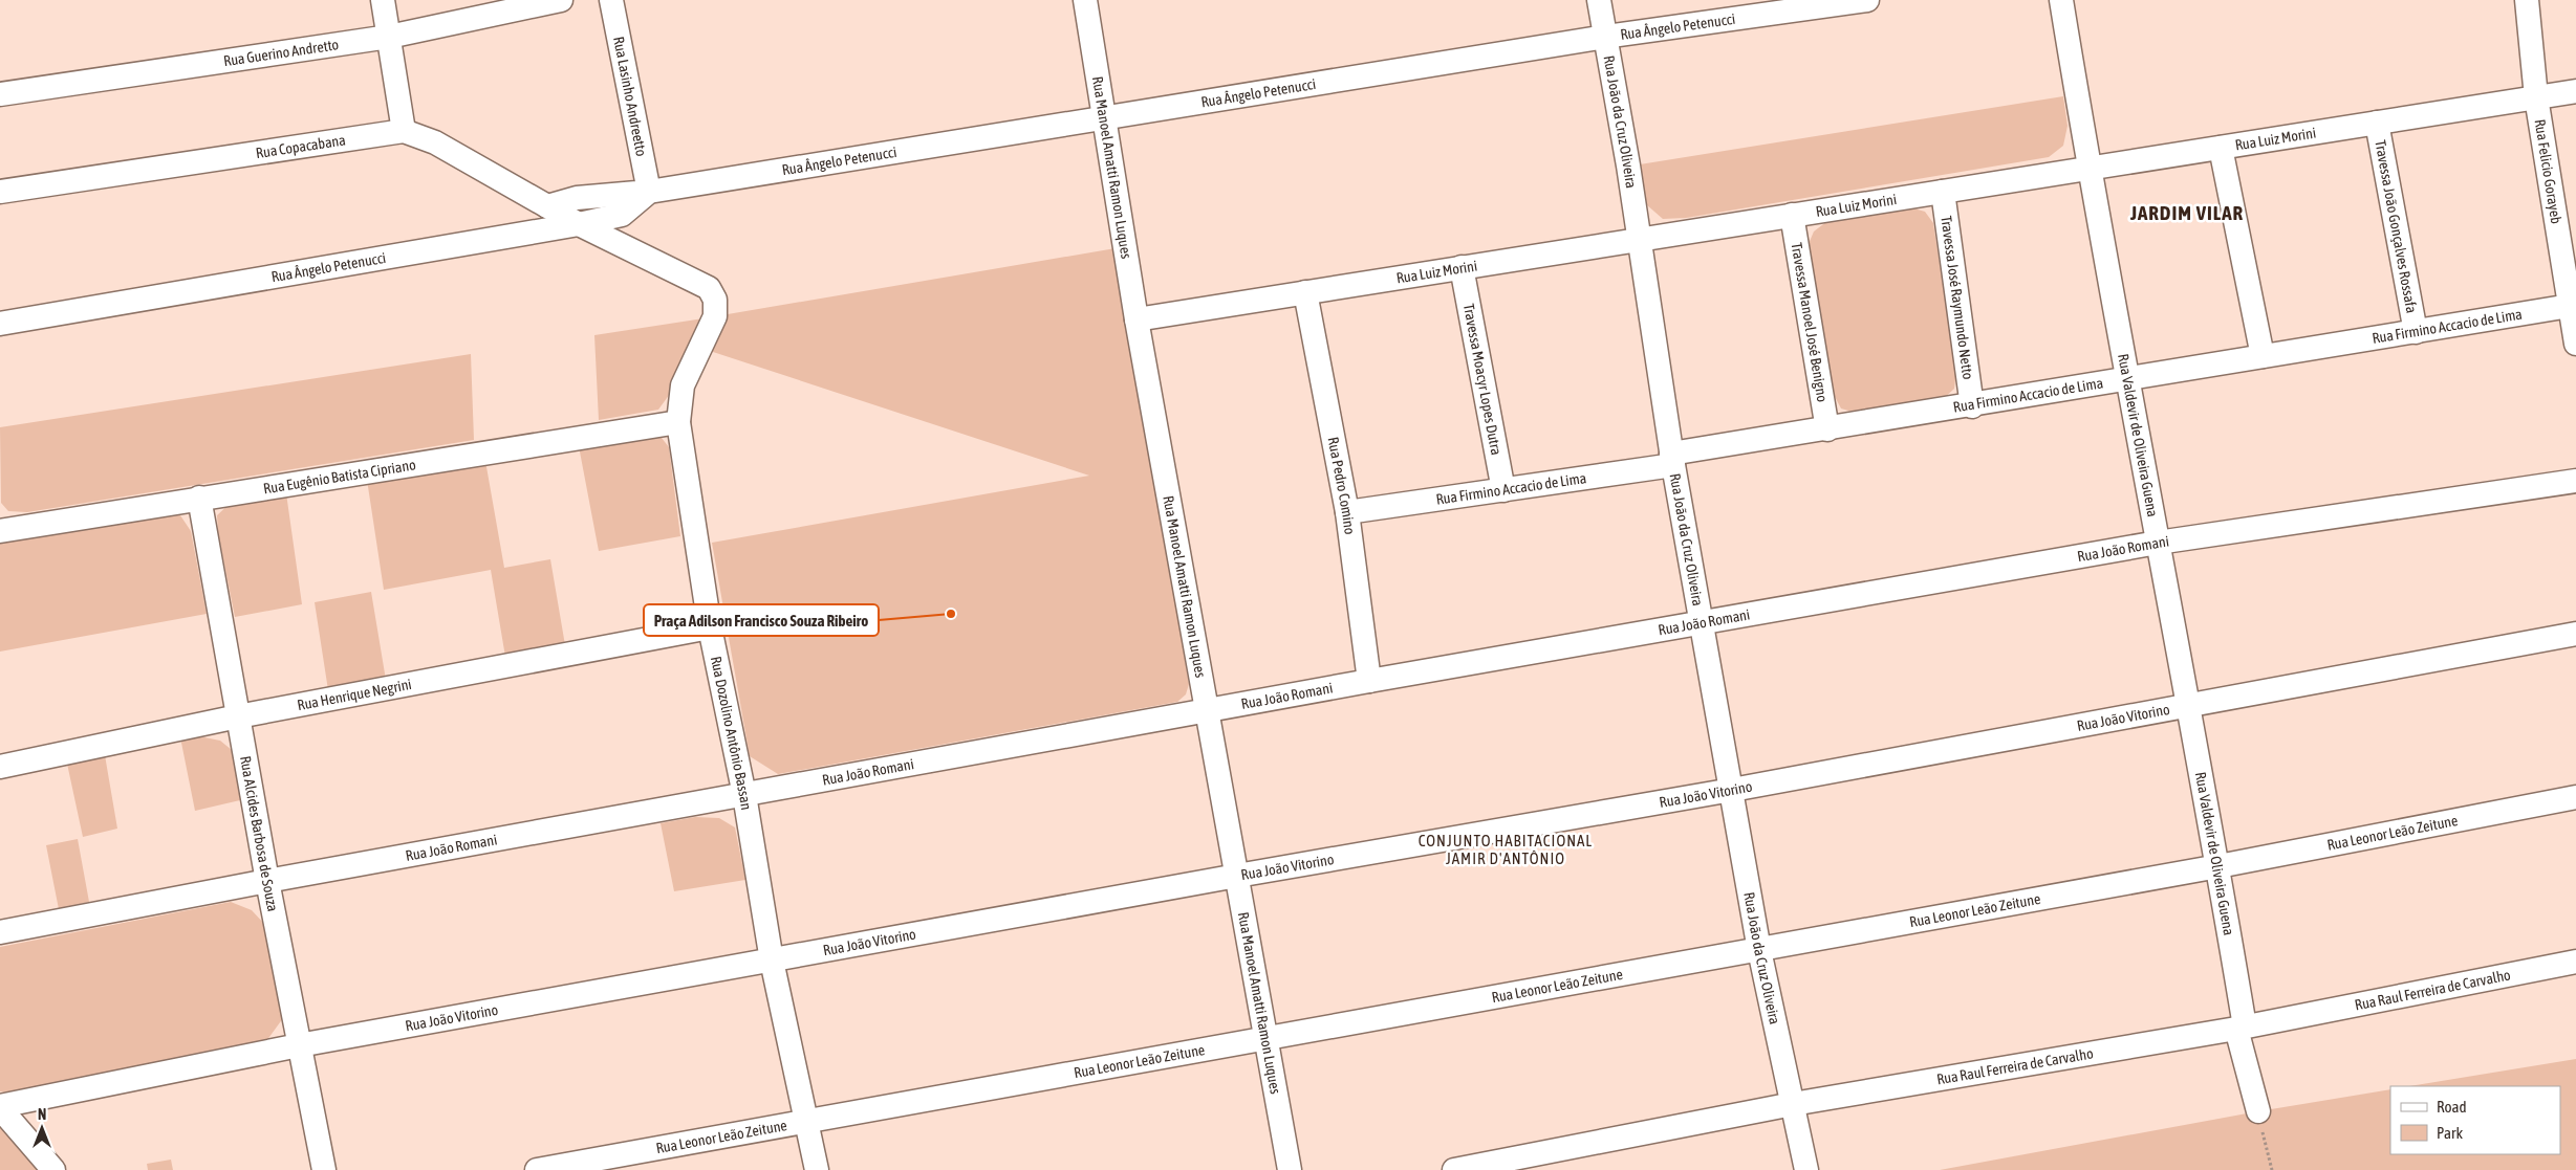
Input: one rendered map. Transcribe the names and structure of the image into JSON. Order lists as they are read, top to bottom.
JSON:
{
  "streets": {
    "street": [
      "Rua Ângelo Petenucci",
      "Rua Guerino Andretto",
      "Rua Lasinho Andreetto",
      "Rua João da Cruz Oliveira",
      "Rua Luiz Morini",
      "Rua Copacabana",
      "Rua Manoel Amatti Ramon Luques",
      "Rua Felicio Gorayeb",
      "Travessa João Gonçalves Rossafa",
      "Travessa José Raymundo Netto",
      "Travessa Manoel José Benigno",
      "Rua Firmino Accacio de Lima",
      "Travessa Moacyr Lopes Dutra",
      "Rua Valdevir de Oliveira Guena",
      "Rua Eugênio Batista Cipriano",
      "Rua Pedro Comino",
      "Rua João Romani",
      "Rua Henrique Negrini",
      "Rua João Vitorino",
      "Rua Dozolino Antônio Bassan",
      "Rua Leonor Leão Zeitune",
      "Rua Alcides Barbosa de Souza",
      "Rua Raul Ferreira de Carvalho"
    ]
  },
  "crossings": [
    ["Rua Ângelo Petenucci", "Rua Lasinho Andreetto"],
    ["Rua Ângelo Petenucci", "Rua João da Cruz Oliveira"],
    ["Rua Ângelo Petenucci", "Rua Copacabana"],
    ["Rua Ângelo Petenucci", "Rua Manoel Amatti Ramon Luques"],
    ["Rua Ângelo Petenucci", "Rua Dozolino Antônio Bassan"],
    ["Rua João da Cruz Oliveira", "Rua Luiz Morini"],
    ["Rua João da Cruz Oliveira", "Rua Firmino Accacio de Lima"],
    ["Rua João da Cruz Oliveira", "Rua João Romani"],
    ["Rua João da Cruz Oliveira", "Rua João Vitorino"],
    ["Rua João da Cruz Oliveira", "Rua Leonor Leão Zeitune"],
    ["Rua João da Cruz Oliveira", "Rua Raul Ferreira de Carvalho"],
    ["Rua Luiz Morini", "Rua Manoel Amatti Ramon Luques"],
    ["Rua Luiz Morini", "Rua Felicio Gorayeb"],
    ["Rua Luiz Morini", "Travessa João Gonçalves Rossafa"],
    ["Rua Luiz Morini", "Travessa José Raymundo Netto"],
    ["Rua Luiz Morini", "Travessa Manoel José Benigno"],
    ["Rua Luiz Morini", "Travessa Moacyr Lopes Dutra"],
    ["Rua Luiz Morini", "Rua Valdevir de Oliveira Guena"],
    ["Rua Luiz Morini", "Rua Pedro Comino"],
    ["Rua Copacabana", "Rua Dozolino Antônio Bassan"],
    ["Rua Manoel Amatti Ramon Luques", "Rua João Romani"],
    ["Rua Manoel Amatti Ramon Luques", "Rua João Vitorino"],
    ["Rua Manoel Amatti Ramon Luques", "Rua Leonor Leão Zeitune"],
    ["Rua Felicio Gorayeb", "Rua Firmino Accacio de Lima"],
    ["Travessa João Gonçalves Rossafa", "Rua Firmino Accacio de Lima"],
    ["Travessa José Raymundo Netto", "Rua Firmino Accacio de Lima"],
    ["Travessa Manoel José Benigno", "Rua Firmino Accacio de Lima"],
    ["Rua Firmino Accacio de Lima", "Travessa Moacyr Lopes Dutra"],
    ["Rua Firmino Accacio de Lima", "Rua Valdevir de Oliveira Guena"],
    ["Rua Firmino Accacio de Lima", "Rua Pedro Comino"],
    ["Rua Valdevir de Oliveira Guena", "Rua João Romani"],
    ["Rua Valdevir de Oliveira Guena", "Rua João Vitorino"],
    ["Rua Valdevir de Oliveira Guena", "Rua Leonor Leão Zeitune"],
    ["Rua Valdevir de Oliveira Guena", "Rua Raul Ferreira de Carvalho"],
    ["Rua Eugênio Batista Cipriano", "Rua Dozolino Antônio Bassan"],
    ["Rua Eugênio Batista Cipriano", "Rua Alcides Barbosa de Souza"],
    ["Rua Pedro Comino", "Rua João Romani"],
    ["Rua João Romani", "Rua Dozolino Antônio Bassan"],
    ["Rua João Romani", "Rua Alcides Barbosa de Souza"],
    ["Rua Henrique Negrini", "Rua Dozolino Antônio Bassan"],
    ["Rua Henrique Negrini", "Rua Alcides Barbosa de Souza"],
    ["Rua João Vitorino", "Rua Dozolino Antônio Bassan"],
    ["Rua João Vitorino", "Rua Alcides Barbosa de Souza"],
    ["Rua Dozolino Antônio Bassan", "Rua Leonor Leão Zeitune"]
  ],
  "districts": ["JARDIM VILAR", "CONJUNTO HABITACIONAL JAMIR D'ANTÔNIO"],
  "places": ["Praça Adilson Francisco Souza Ribeiro"],
  "legend": ["Road", "Park"],
  "north": "top"
}
